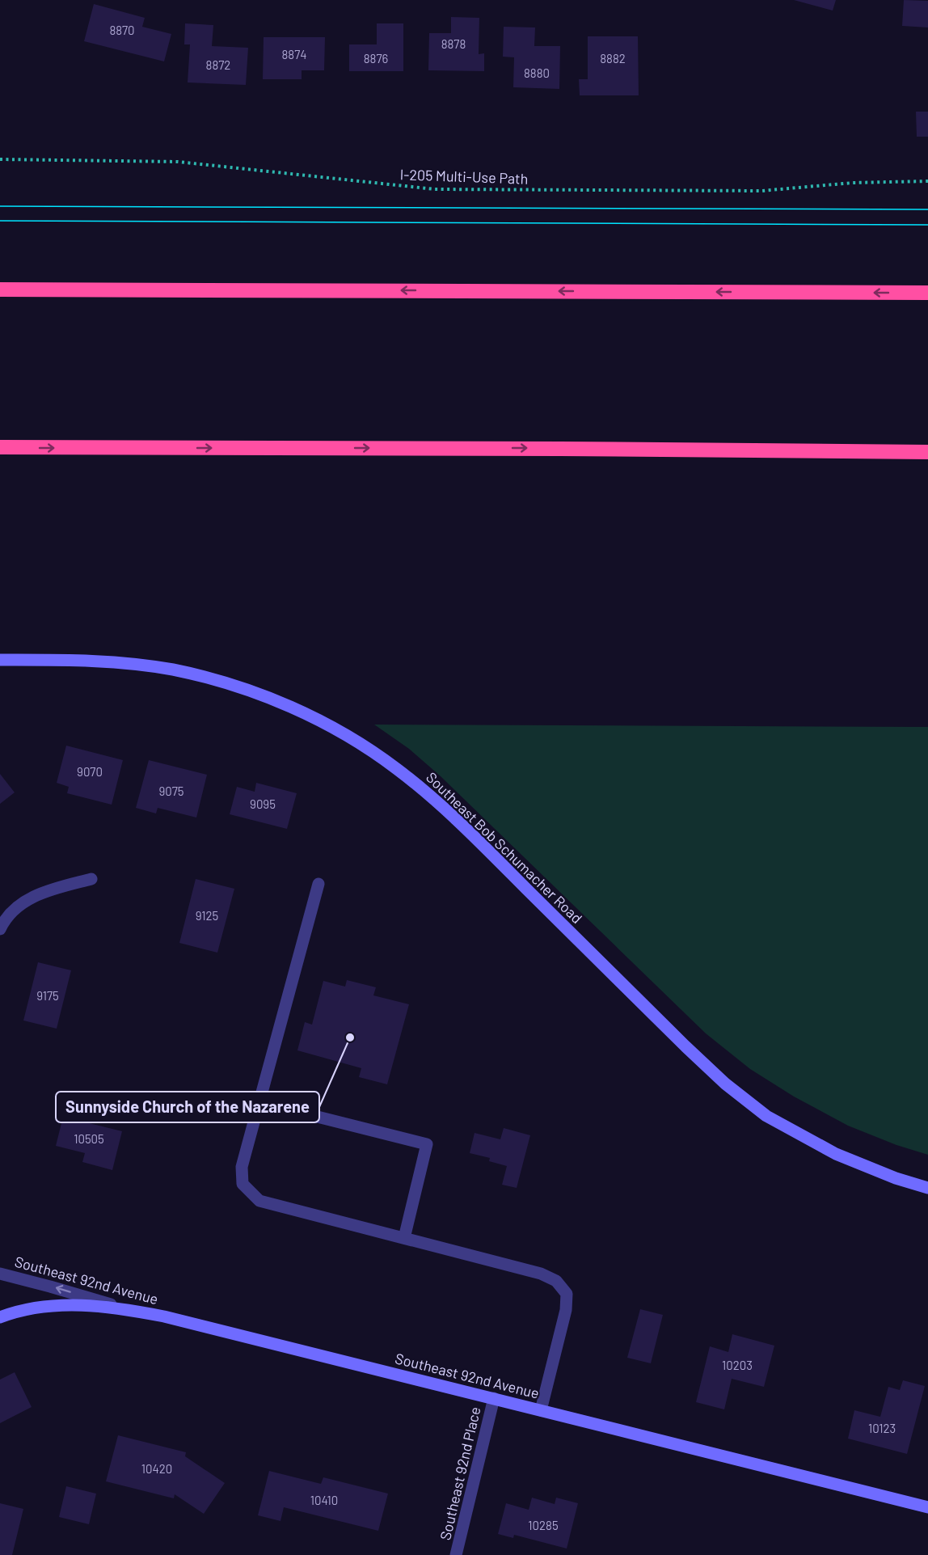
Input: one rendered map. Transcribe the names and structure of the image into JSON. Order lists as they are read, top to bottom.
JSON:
{
  "streets": {
    "main road": ["Southeast Bob Schumacher Road", "Southeast 92nd Avenue"],
    "street": ["Southeast 92nd Place"],
    "path": ["I-205 Multi-Use Path"]
  },
  "crossings": [
    ["Southeast 92nd Avenue", "Southeast 92nd Place"]
  ],
  "places": ["Sunnyside Church of the Nazarene"],
  "house_numbers": [
    "8870",
    "8878",
    "8874",
    "8876",
    "8882",
    "8872",
    "8880",
    "9070",
    "9075",
    "9095",
    "9125",
    "9175",
    "10505",
    "10203",
    "10123",
    "10420",
    "10410",
    "10285"
  ]
}
